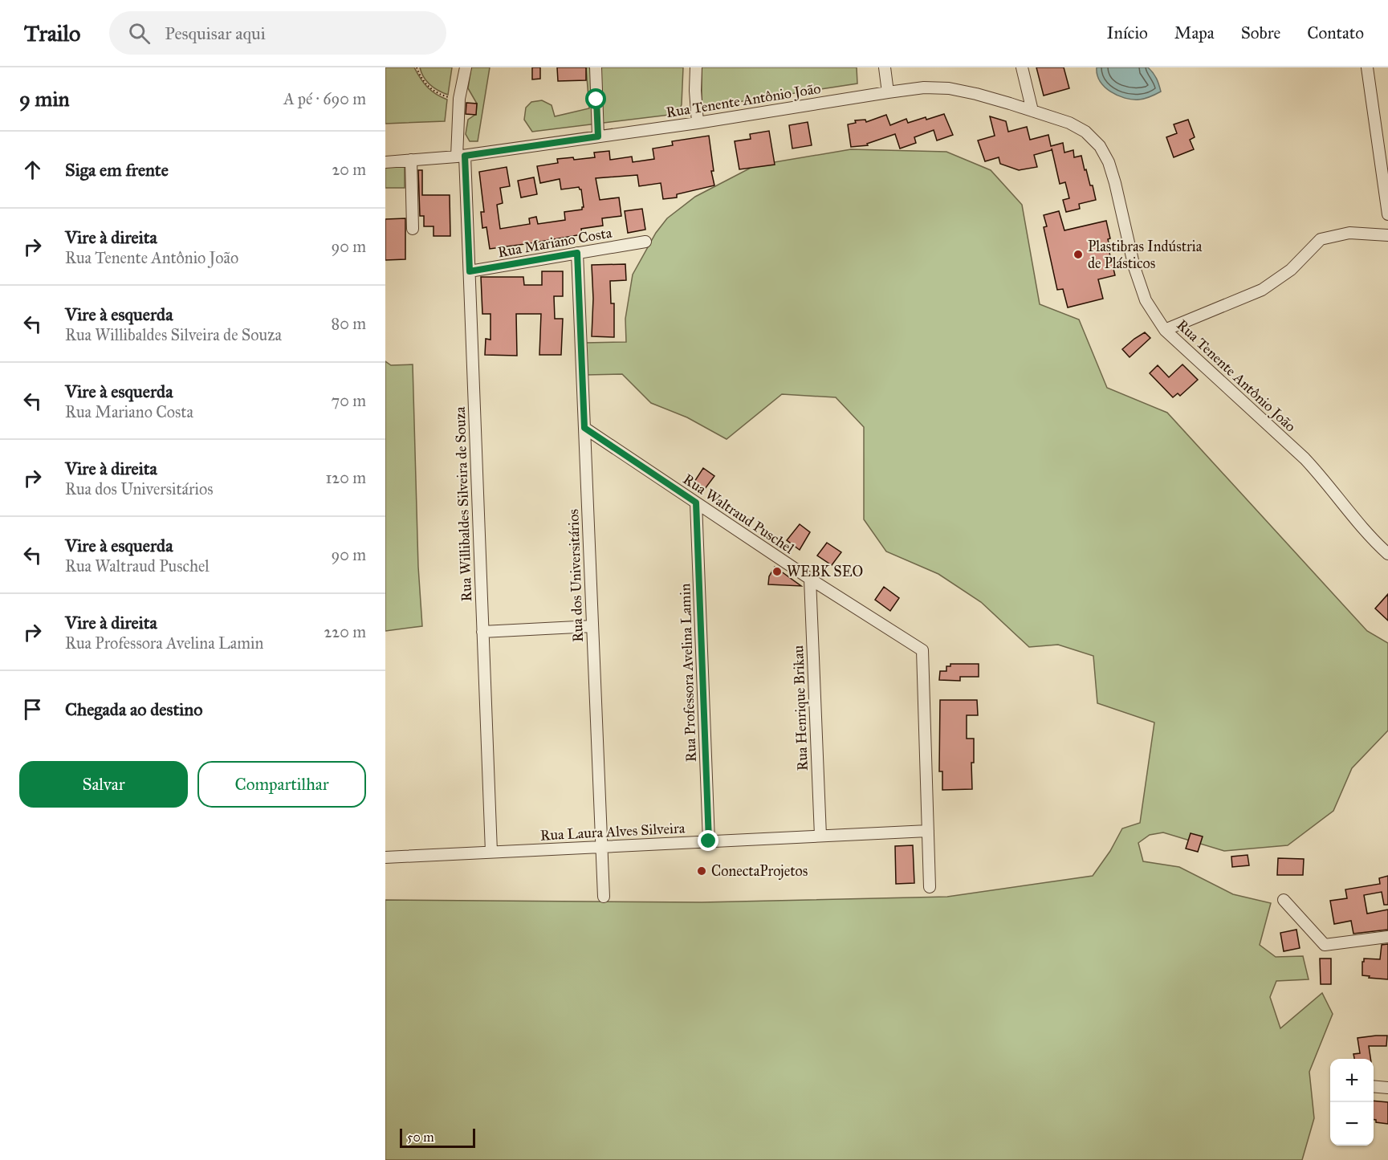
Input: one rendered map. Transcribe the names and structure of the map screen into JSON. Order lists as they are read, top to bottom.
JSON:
{
  "streets": {
    "street": [
      "Rua Tenente Antônio João",
      "Rua Mariano Costa",
      "Rua Willibaldes Silveira de Souza",
      "Rua Waltraud Puschel",
      "Rua dos Universitários",
      "Rua Professora Avelina Lamin",
      "Rua Henrique Brikau",
      "Rua Laura Alves Silveira"
    ]
  },
  "crossings": [
    ["Rua Tenente Antônio João", "Rua Willibaldes Silveira de Souza"],
    ["Rua Mariano Costa", "Rua Willibaldes Silveira de Souza"],
    ["Rua Mariano Costa", "Rua dos Universitários"],
    ["Rua Willibaldes Silveira de Souza", "Rua Laura Alves Silveira"],
    ["Rua Waltraud Puschel", "Rua dos Universitários"],
    ["Rua Waltraud Puschel", "Rua Professora Avelina Lamin"],
    ["Rua Waltraud Puschel", "Rua Henrique Brikau"],
    ["Rua Waltraud Puschel", "Rua Laura Alves Silveira"],
    ["Rua dos Universitários", "Rua Laura Alves Silveira"],
    ["Rua Professora Avelina Lamin", "Rua Laura Alves Silveira"],
    ["Rua Henrique Brikau", "Rua Laura Alves Silveira"]
  ],
  "places": ["Plastibras Indústria de Plásticos", "WEBK SEO", "ConectaProjetos"],
  "scale_bar": "50 m",
  "page": {
    "header": "Trailo",
    "search": "Pesquisar aqui",
    "nav": [
      "Início",
      "Mapa",
      "Sobre",
      "Contato"
    ],
    "heading": ["9 min", "A pé · 690 m"],
    "list": [
      ["Siga em frente", "20 m"],
      ["Vire à direita", "Rua Tenente Antônio João", "90 m"],
      ["Vire à esquerda", "Rua Willibaldes Silveira de Souza", "80 m"],
      ["Vire à esquerda", "Rua Mariano Costa", "70 m"],
      ["Vire à direita", "Rua dos Universitários", "120 m"],
      ["Vire à esquerda", "Rua Waltraud Puschel", "90 m"],
      ["Vire à direita", "Rua Professora Avelina Lamin", "220 m"],
      "Chegada ao destino"
    ],
    "buttons": ["Salvar", "Compartilhar"],
    "map_buttons": ["+", "−"],
    "scale": "50 m"
  }
}
